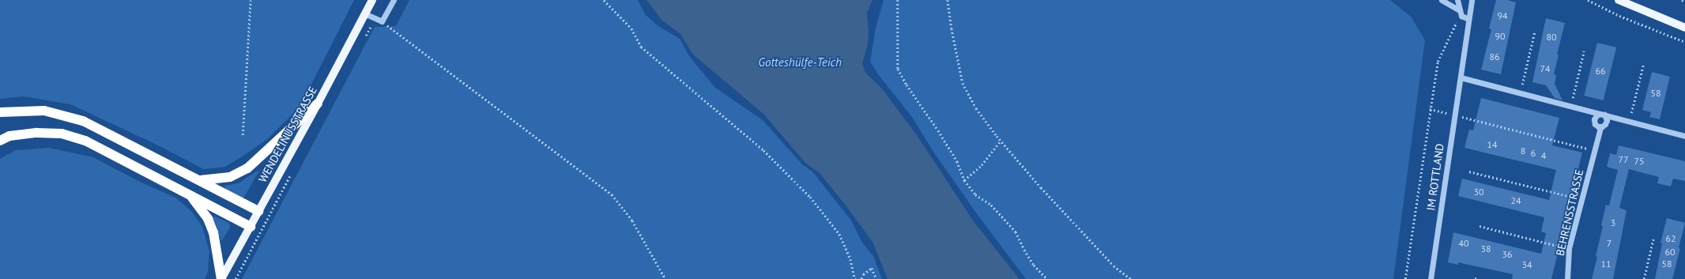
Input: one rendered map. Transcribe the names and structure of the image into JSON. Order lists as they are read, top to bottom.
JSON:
{
  "streets": {
    "main road": ["WENDELINUSSTRASSE"],
    "street": ["IM ROTTLAND", "BEHRENSSTRASSE"]
  },
  "water": ["Gotteshülfe-Teich"],
  "house_numbers": [
    "94",
    "90",
    "80",
    "86",
    "74",
    "66",
    "58",
    "14",
    "8",
    "6",
    "4",
    "77",
    "75",
    "30",
    "24",
    "3",
    "62",
    "40",
    "7",
    "38",
    "60",
    "36",
    "11",
    "58",
    "34"
  ]
}
